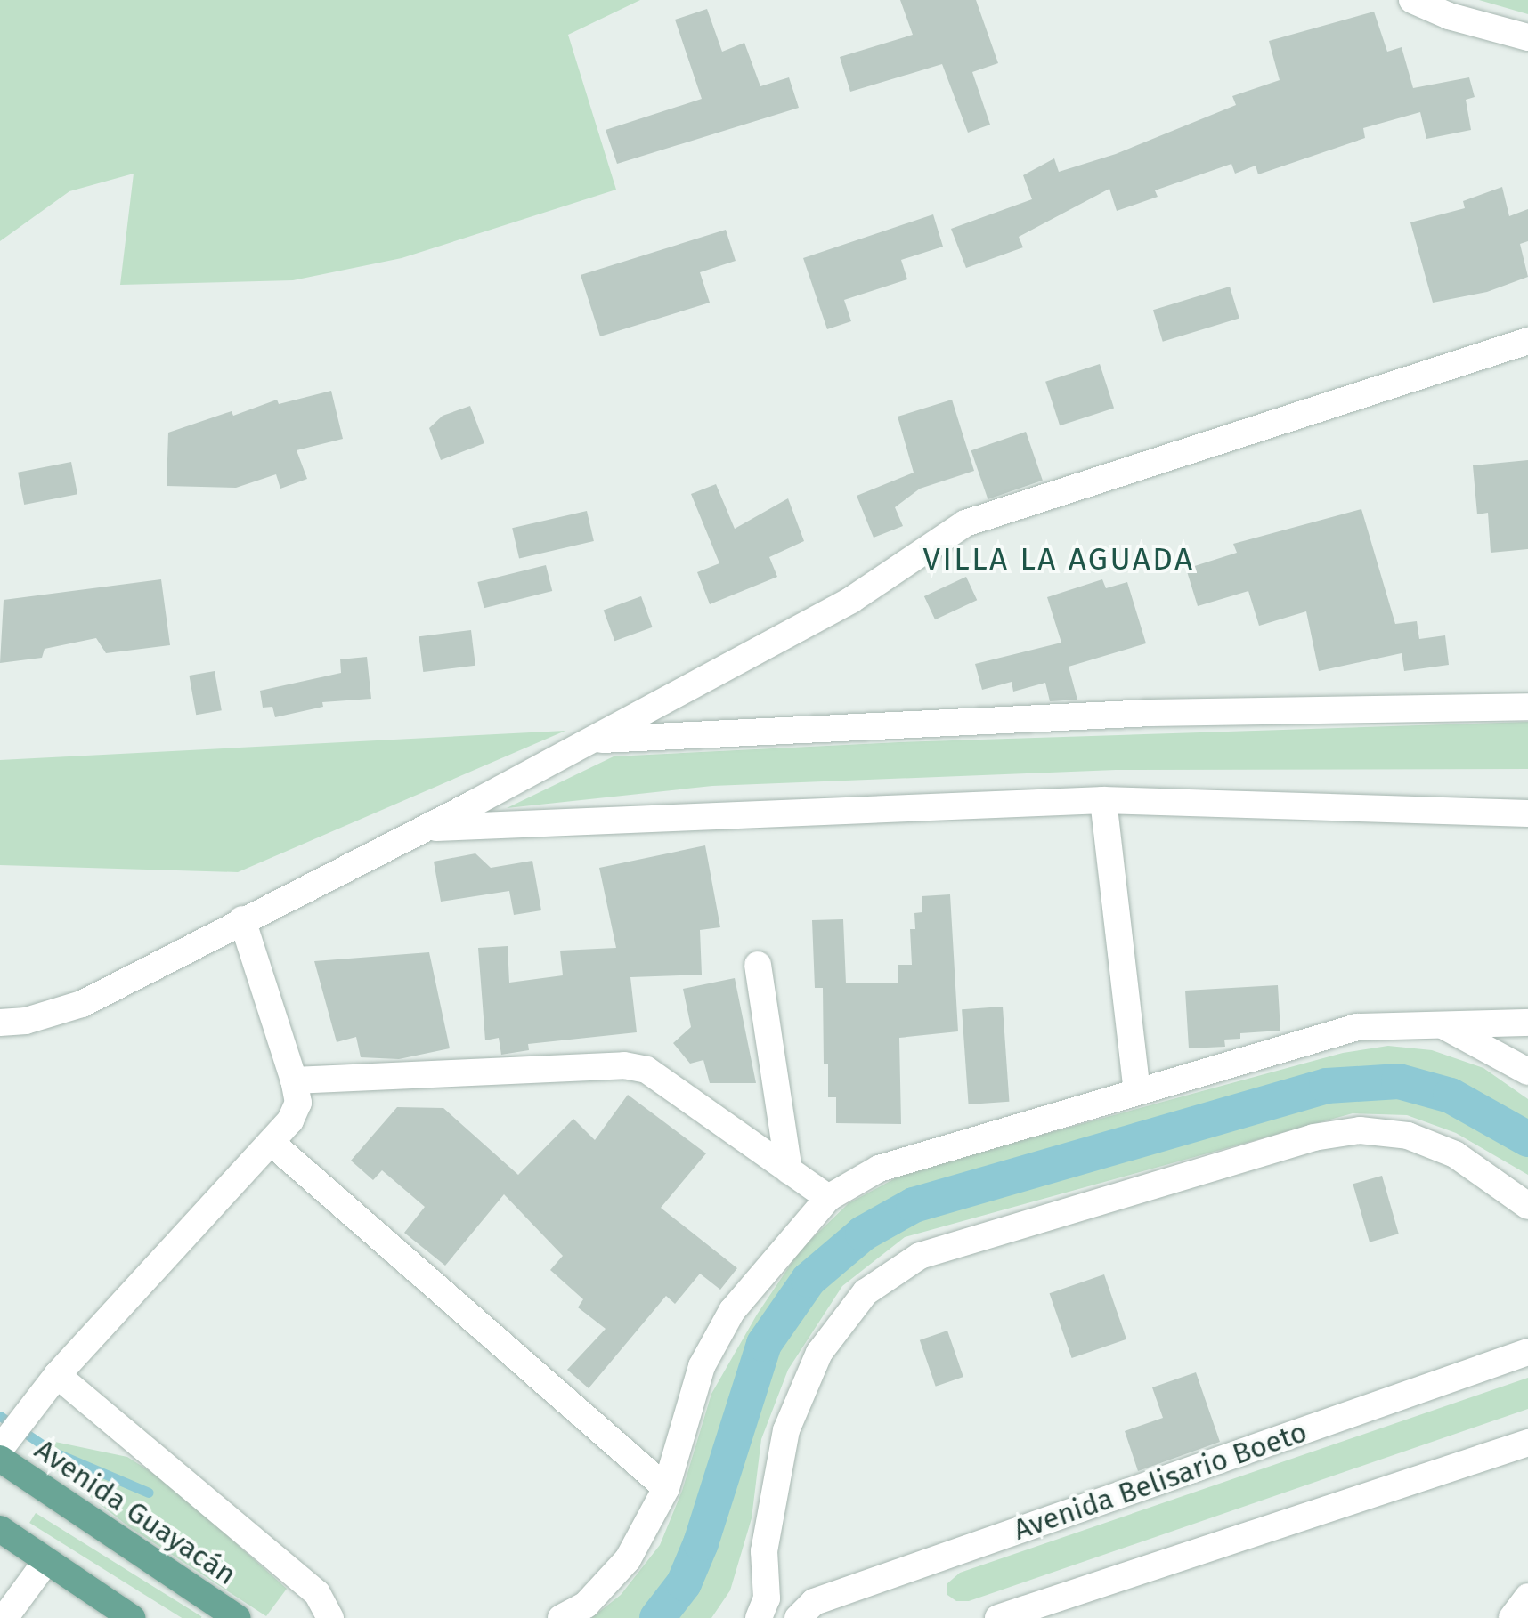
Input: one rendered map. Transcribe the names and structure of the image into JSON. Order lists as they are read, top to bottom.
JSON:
{
  "streets": {
    "main road": ["Avenida Guayacán"],
    "street": ["Avenida Belisario Boeto"]
  },
  "districts": ["VILLA LA AGUADA"]
}
